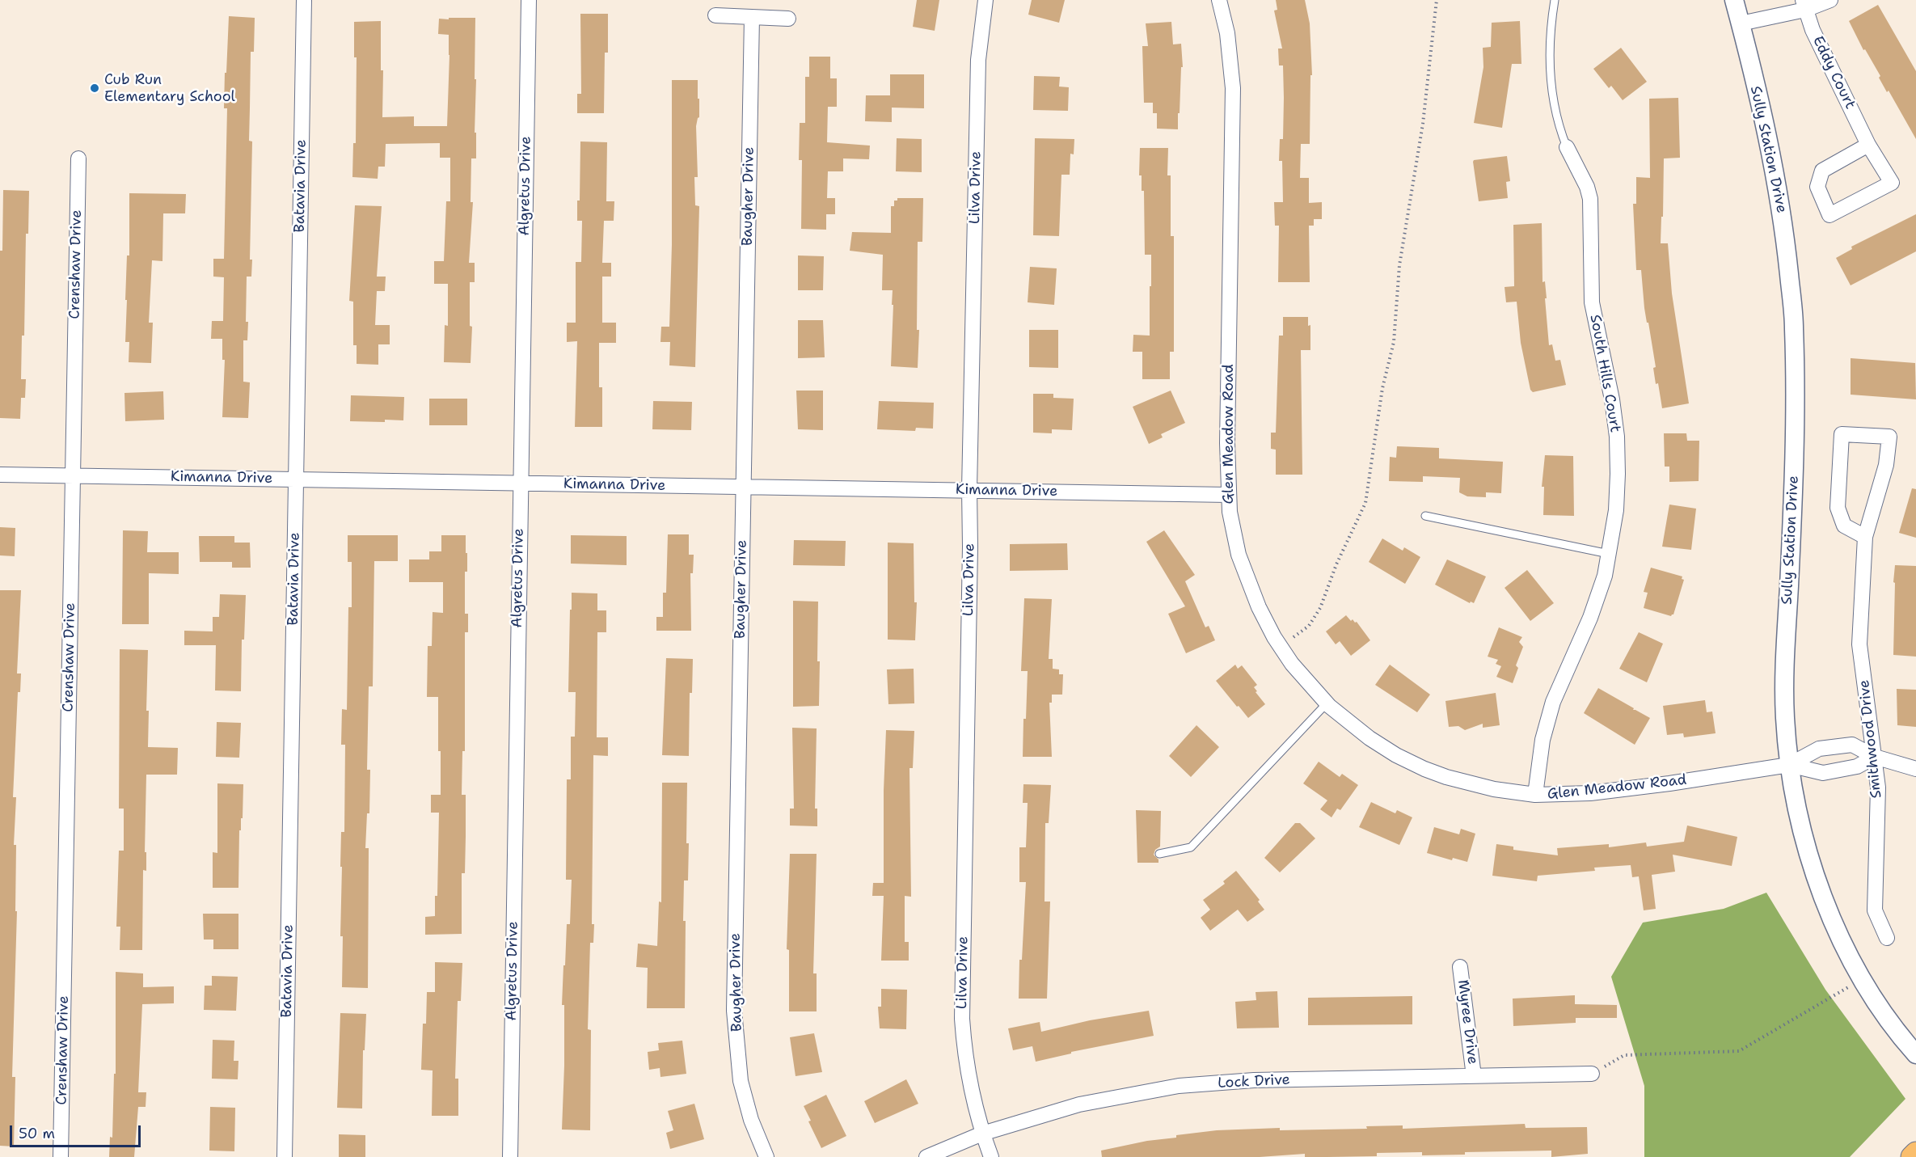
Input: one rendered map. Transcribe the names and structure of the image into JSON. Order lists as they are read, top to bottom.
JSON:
{
  "streets": {
    "street": [
      "Eddy Court",
      "Sully Station Drive",
      "Batavia Drive",
      "Algretus Drive",
      "Lilva Drive",
      "Baugher Drive",
      "Crenshaw Drive",
      "South Hills Court",
      "Glen Meadow Road",
      "Kimanna Drive",
      "Smithwood Drive",
      "Myree Drive",
      "Lock Drive"
    ]
  },
  "crossings": [
    ["Sully Station Drive", "Glen Meadow Road"],
    ["Batavia Drive", "Kimanna Drive"],
    ["Algretus Drive", "Kimanna Drive"],
    ["Lilva Drive", "Kimanna Drive"],
    ["Lilva Drive", "Lock Drive"],
    ["Baugher Drive", "Kimanna Drive"],
    ["Crenshaw Drive", "Kimanna Drive"],
    ["South Hills Court", "Glen Meadow Road"],
    ["Glen Meadow Road", "Kimanna Drive"],
    ["Myree Drive", "Lock Drive"]
  ],
  "places": ["Cub Run Elementary School"],
  "scale_bar": "50 m"
}
